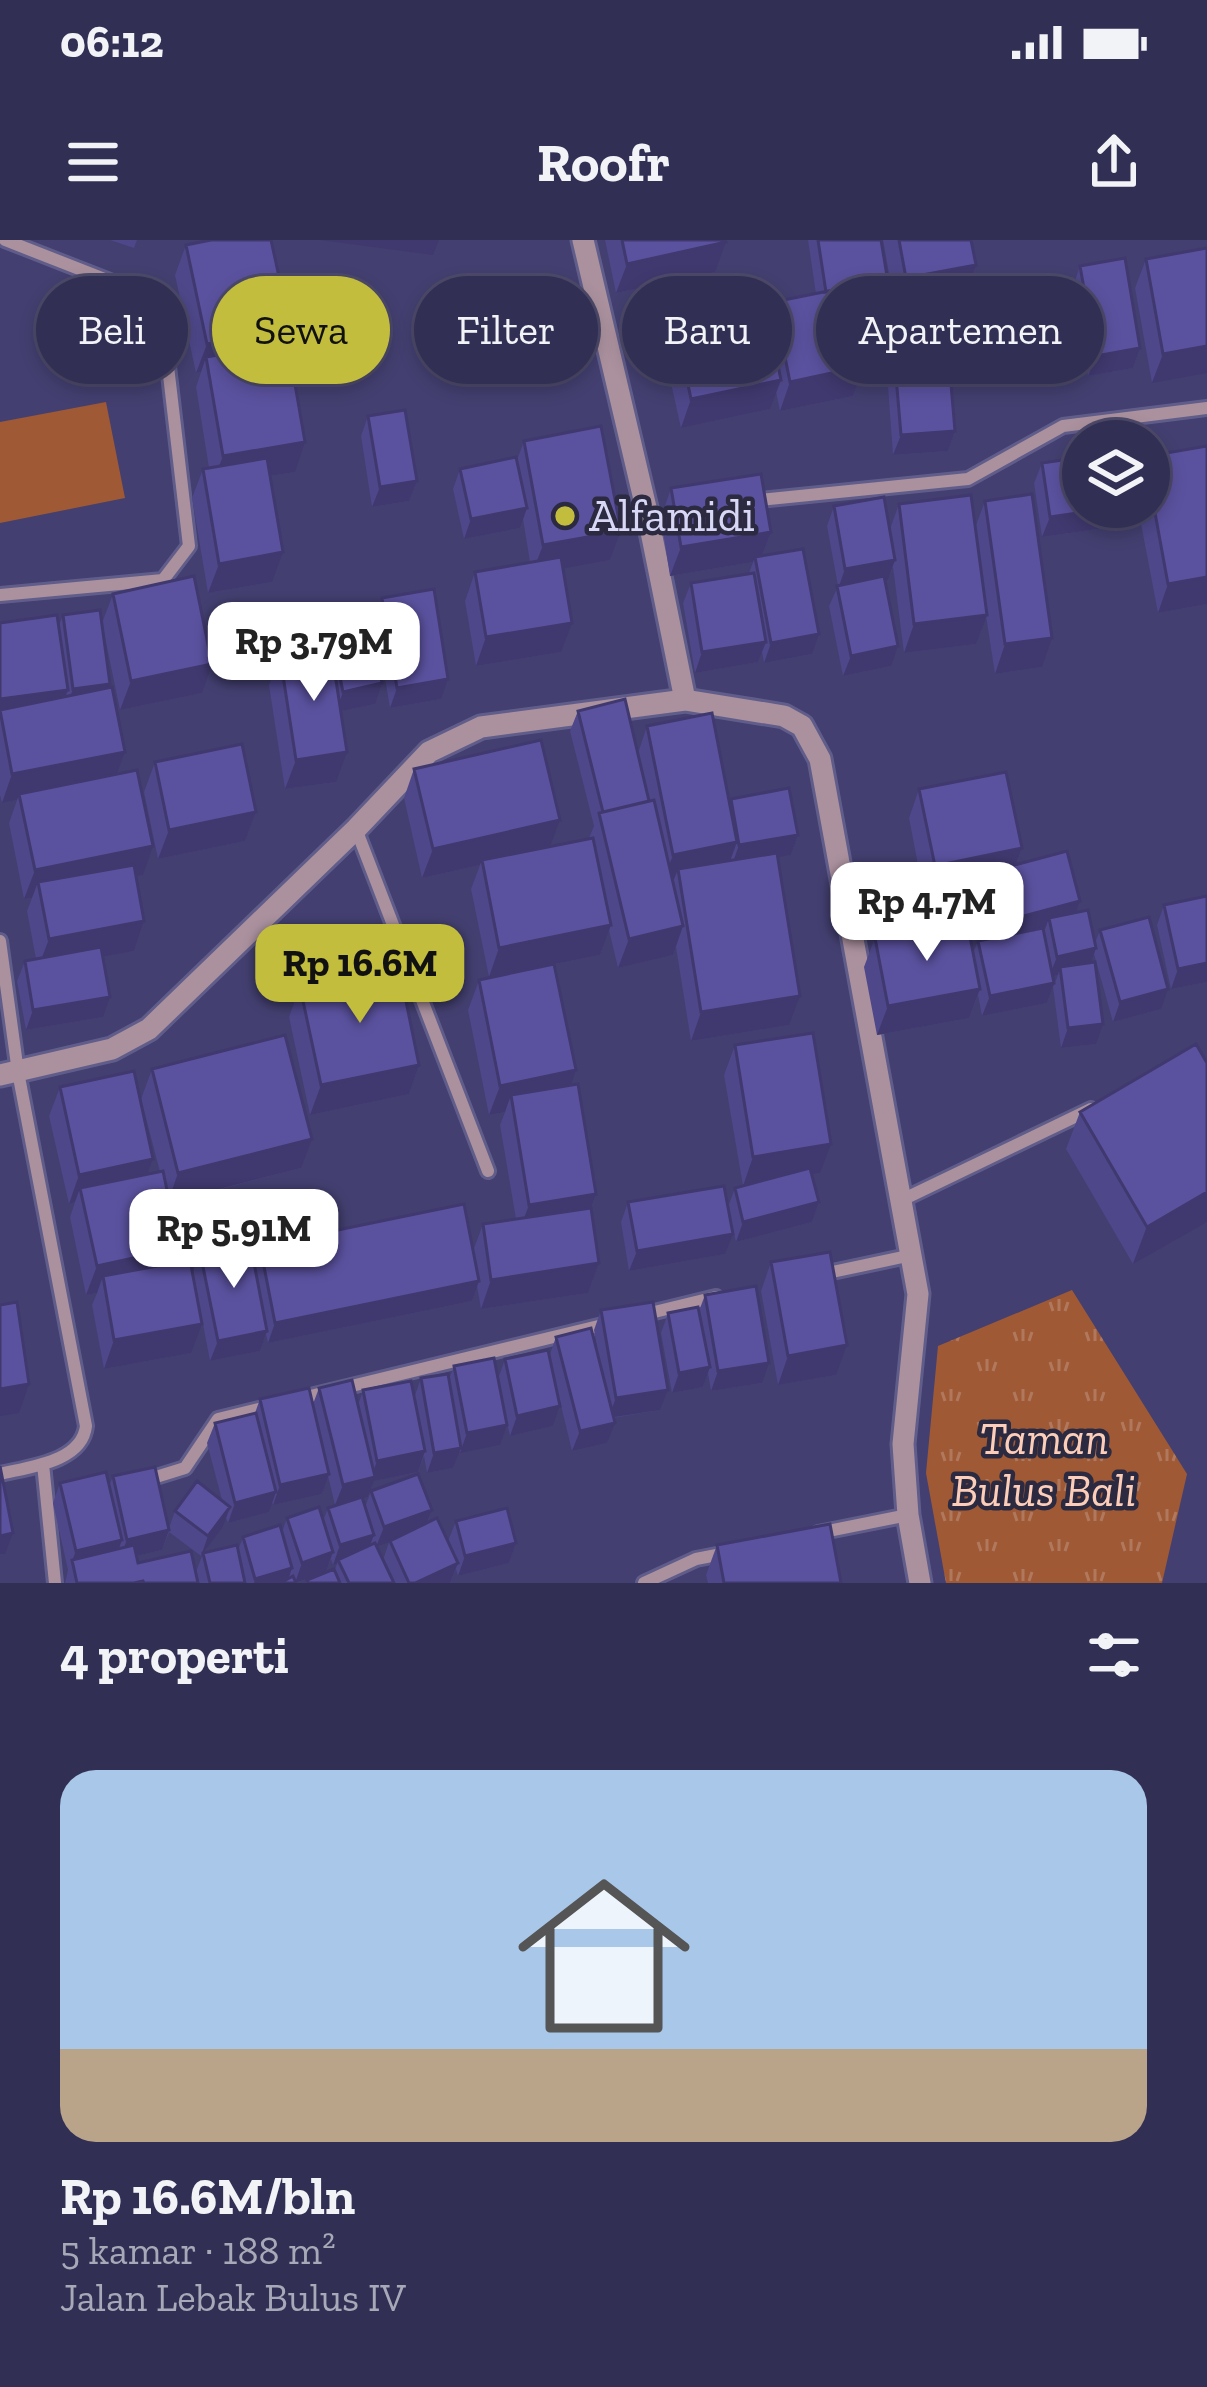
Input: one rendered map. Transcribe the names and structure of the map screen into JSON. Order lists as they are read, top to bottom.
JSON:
{
  "parks": ["Taman Bulus Bali"],
  "places": ["Alfamidi"],
  "page": {
    "status": "06:12",
    "header": "Roofr",
    "chip": [
      "Beli",
      "Sewa",
      "Filter",
      "Baru",
      "Apartemen"
    ],
    "price": [
      "Rp 3.79M",
      "Rp 4.7M",
      "Rp 16.6M",
      "Rp 5.91M"
    ],
    "heading": "4 properti",
    "list": [
      {
        "name": "Rp 16.6M/bln",
        "note": "5 kamar · 188 m² · Jalan Lebak Bulus IV"
      }
    ]
  }
}
